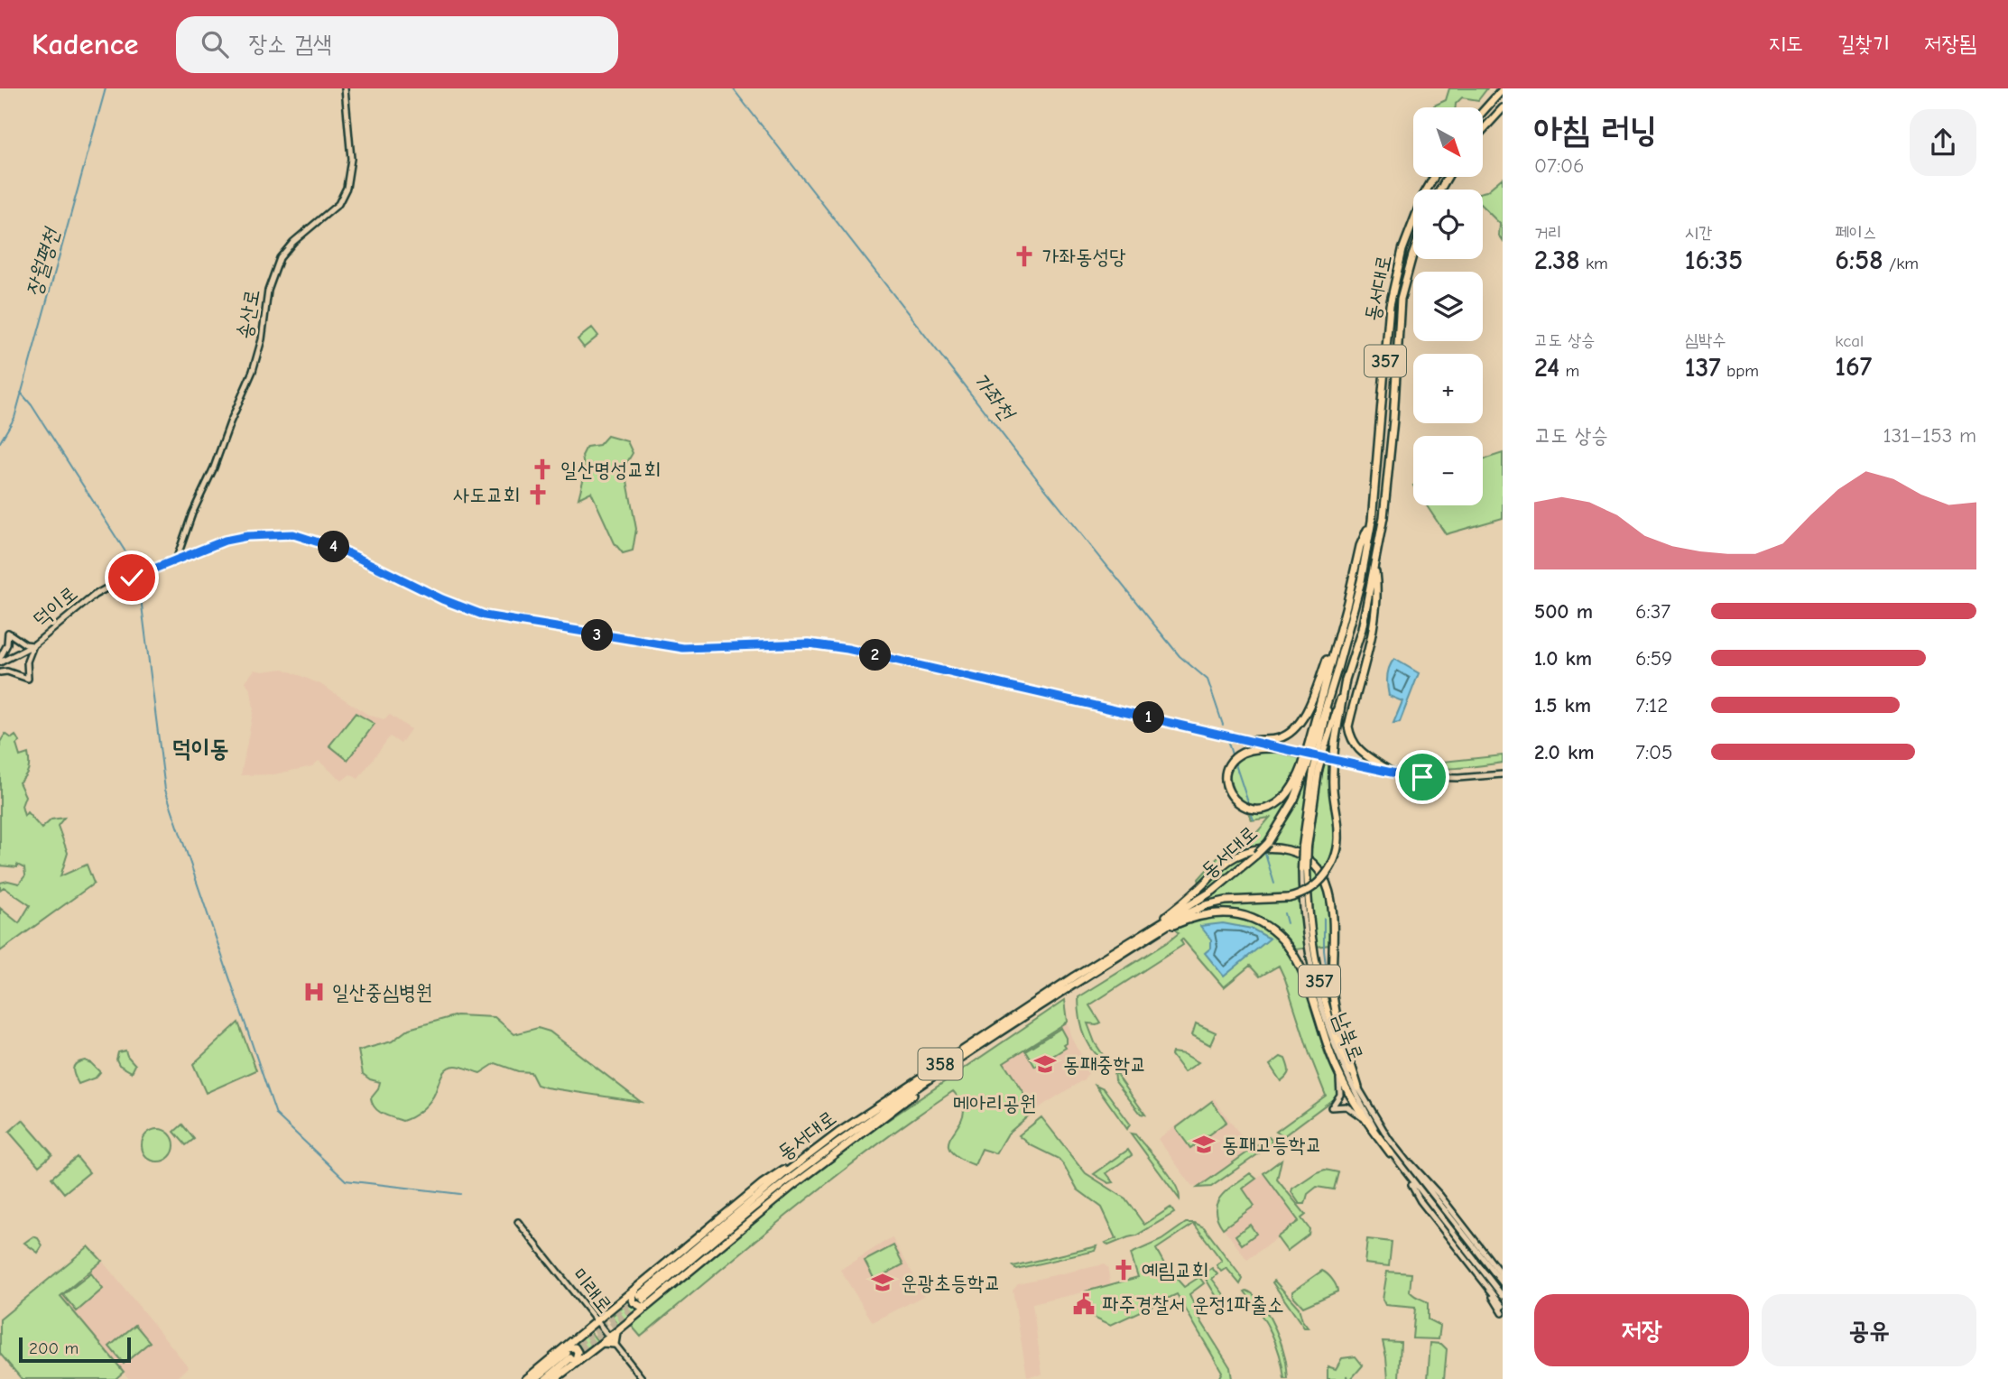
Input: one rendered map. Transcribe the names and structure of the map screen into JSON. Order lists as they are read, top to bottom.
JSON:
{
  "streets": {
    "highway": ["동서대로", "357", "358"],
    "main road": [
      "송산로",
      "덕이로",
      "남북로",
      "미래로"
    ]
  },
  "crossings": [
    ["동서대로", "남북로"],
    ["송산로", "덕이로"]
  ],
  "districts": ["덕이동"],
  "water": ["장월평천", "가좌천"],
  "parks": ["메아리공원"],
  "places": {
    "church": [
      "가좌동성당",
      "일산명성교회",
      "사도교회",
      "예림교회"
    ],
    "hospital": ["일산중심병원"],
    "school or university": ["동패중학교", "동패고등학교", "운광초등학교"],
    "public building": ["파주경찰서 운정1파출소"]
  },
  "scale_bar": "200 m",
  "north": "bottom right",
  "page": {
    "header": "Kadence",
    "search": "장소 검색",
    "nav": ["지도", "길찾기", "저장됨"],
    "heading": ["아침 러닝", "07:06"],
    "map_buttons": ["+", "−"],
    "stats": [
      ["거리", "2.38 km"],
      ["시간", "16:35"],
      ["페이스", "6:58 /km"],
      ["고도 상승", "24 m"],
      ["심박수", "137 bpm"],
      ["kcal", "167"]
    ],
    "chart": ["고도 상승", "131–153 m"],
    "pins": [
      "4",
      "3",
      "2",
      "1"
    ],
    "list": [
      {
        "name": "500 m",
        "note": "6:37"
      },
      {
        "name": "1.0 km",
        "note": "6:59"
      },
      {
        "name": "1.5 km",
        "note": "7:12"
      },
      {
        "name": "2.0 km",
        "note": "7:05"
      }
    ],
    "buttons": ["저장", "공유"],
    "scale": "200 m"
  }
}
